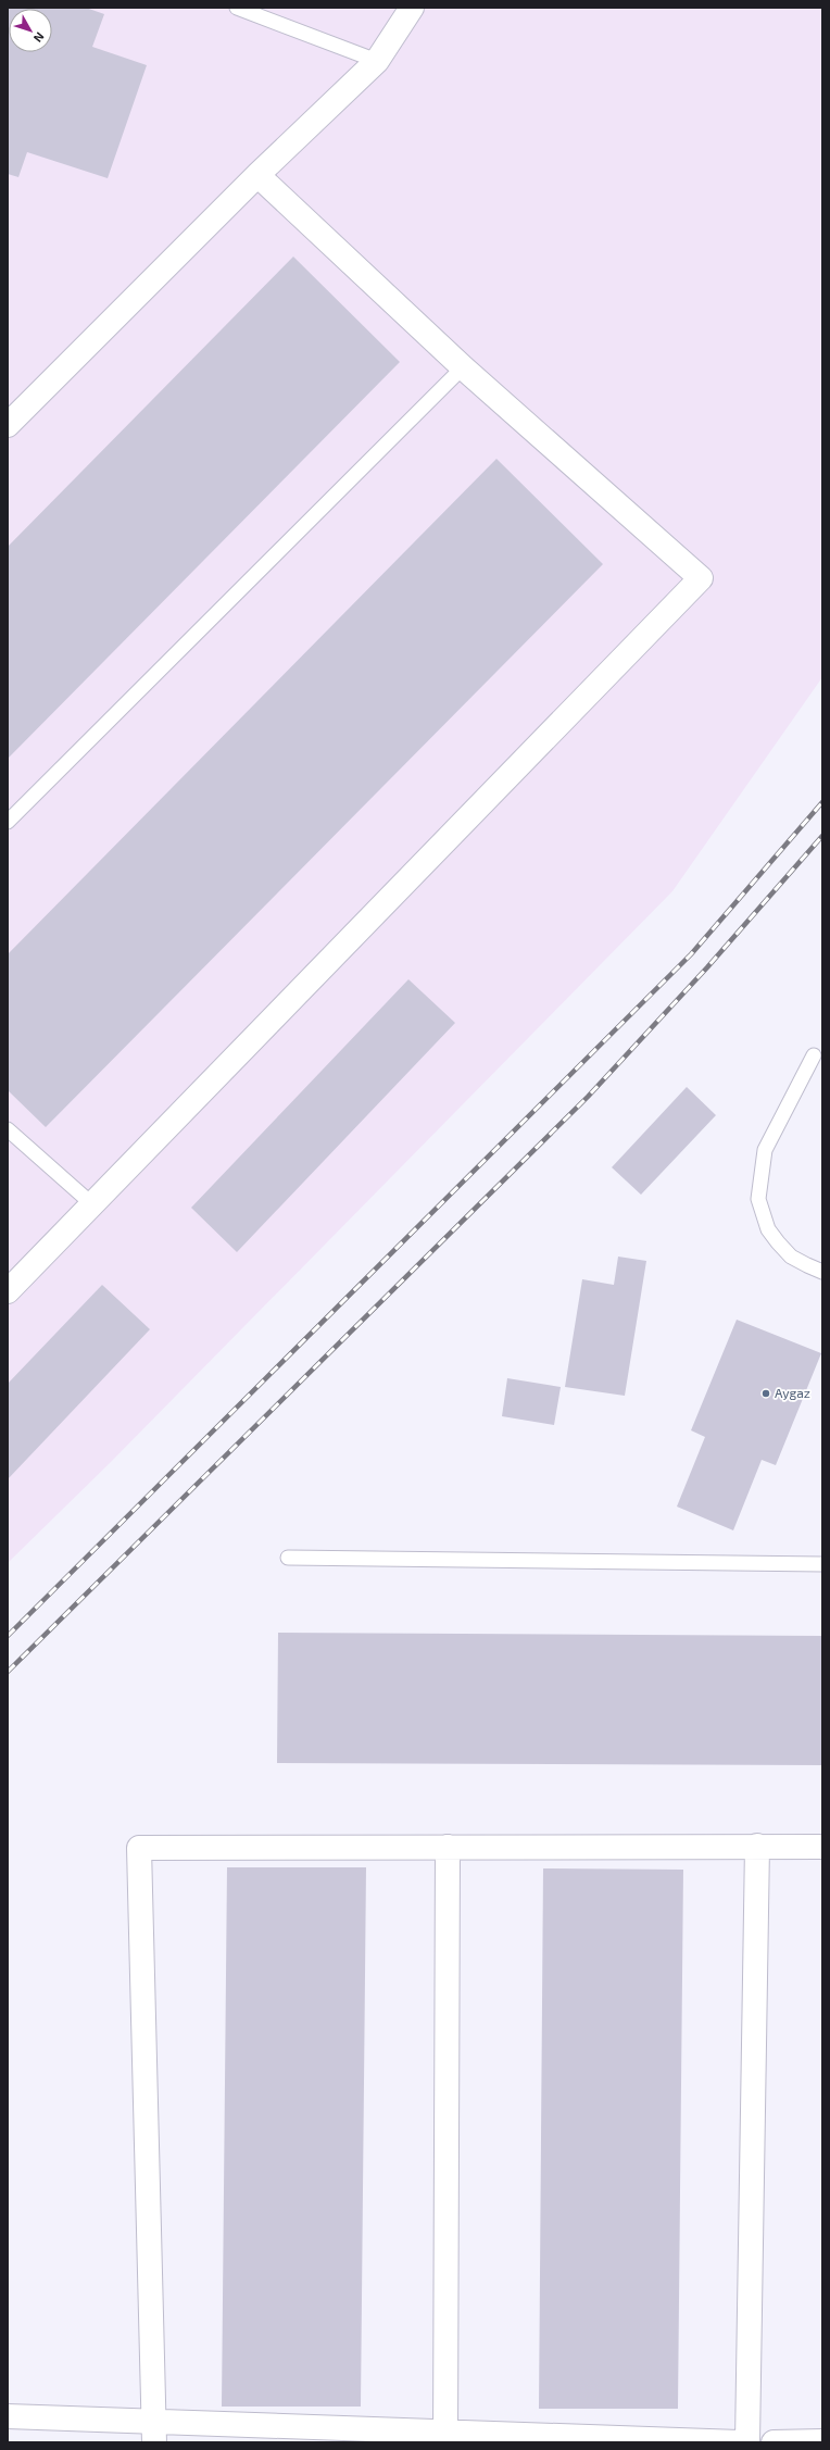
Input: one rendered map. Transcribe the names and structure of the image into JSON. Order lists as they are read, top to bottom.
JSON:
{
  "places": ["Aygaz"],
  "north": "bottom right"
}
